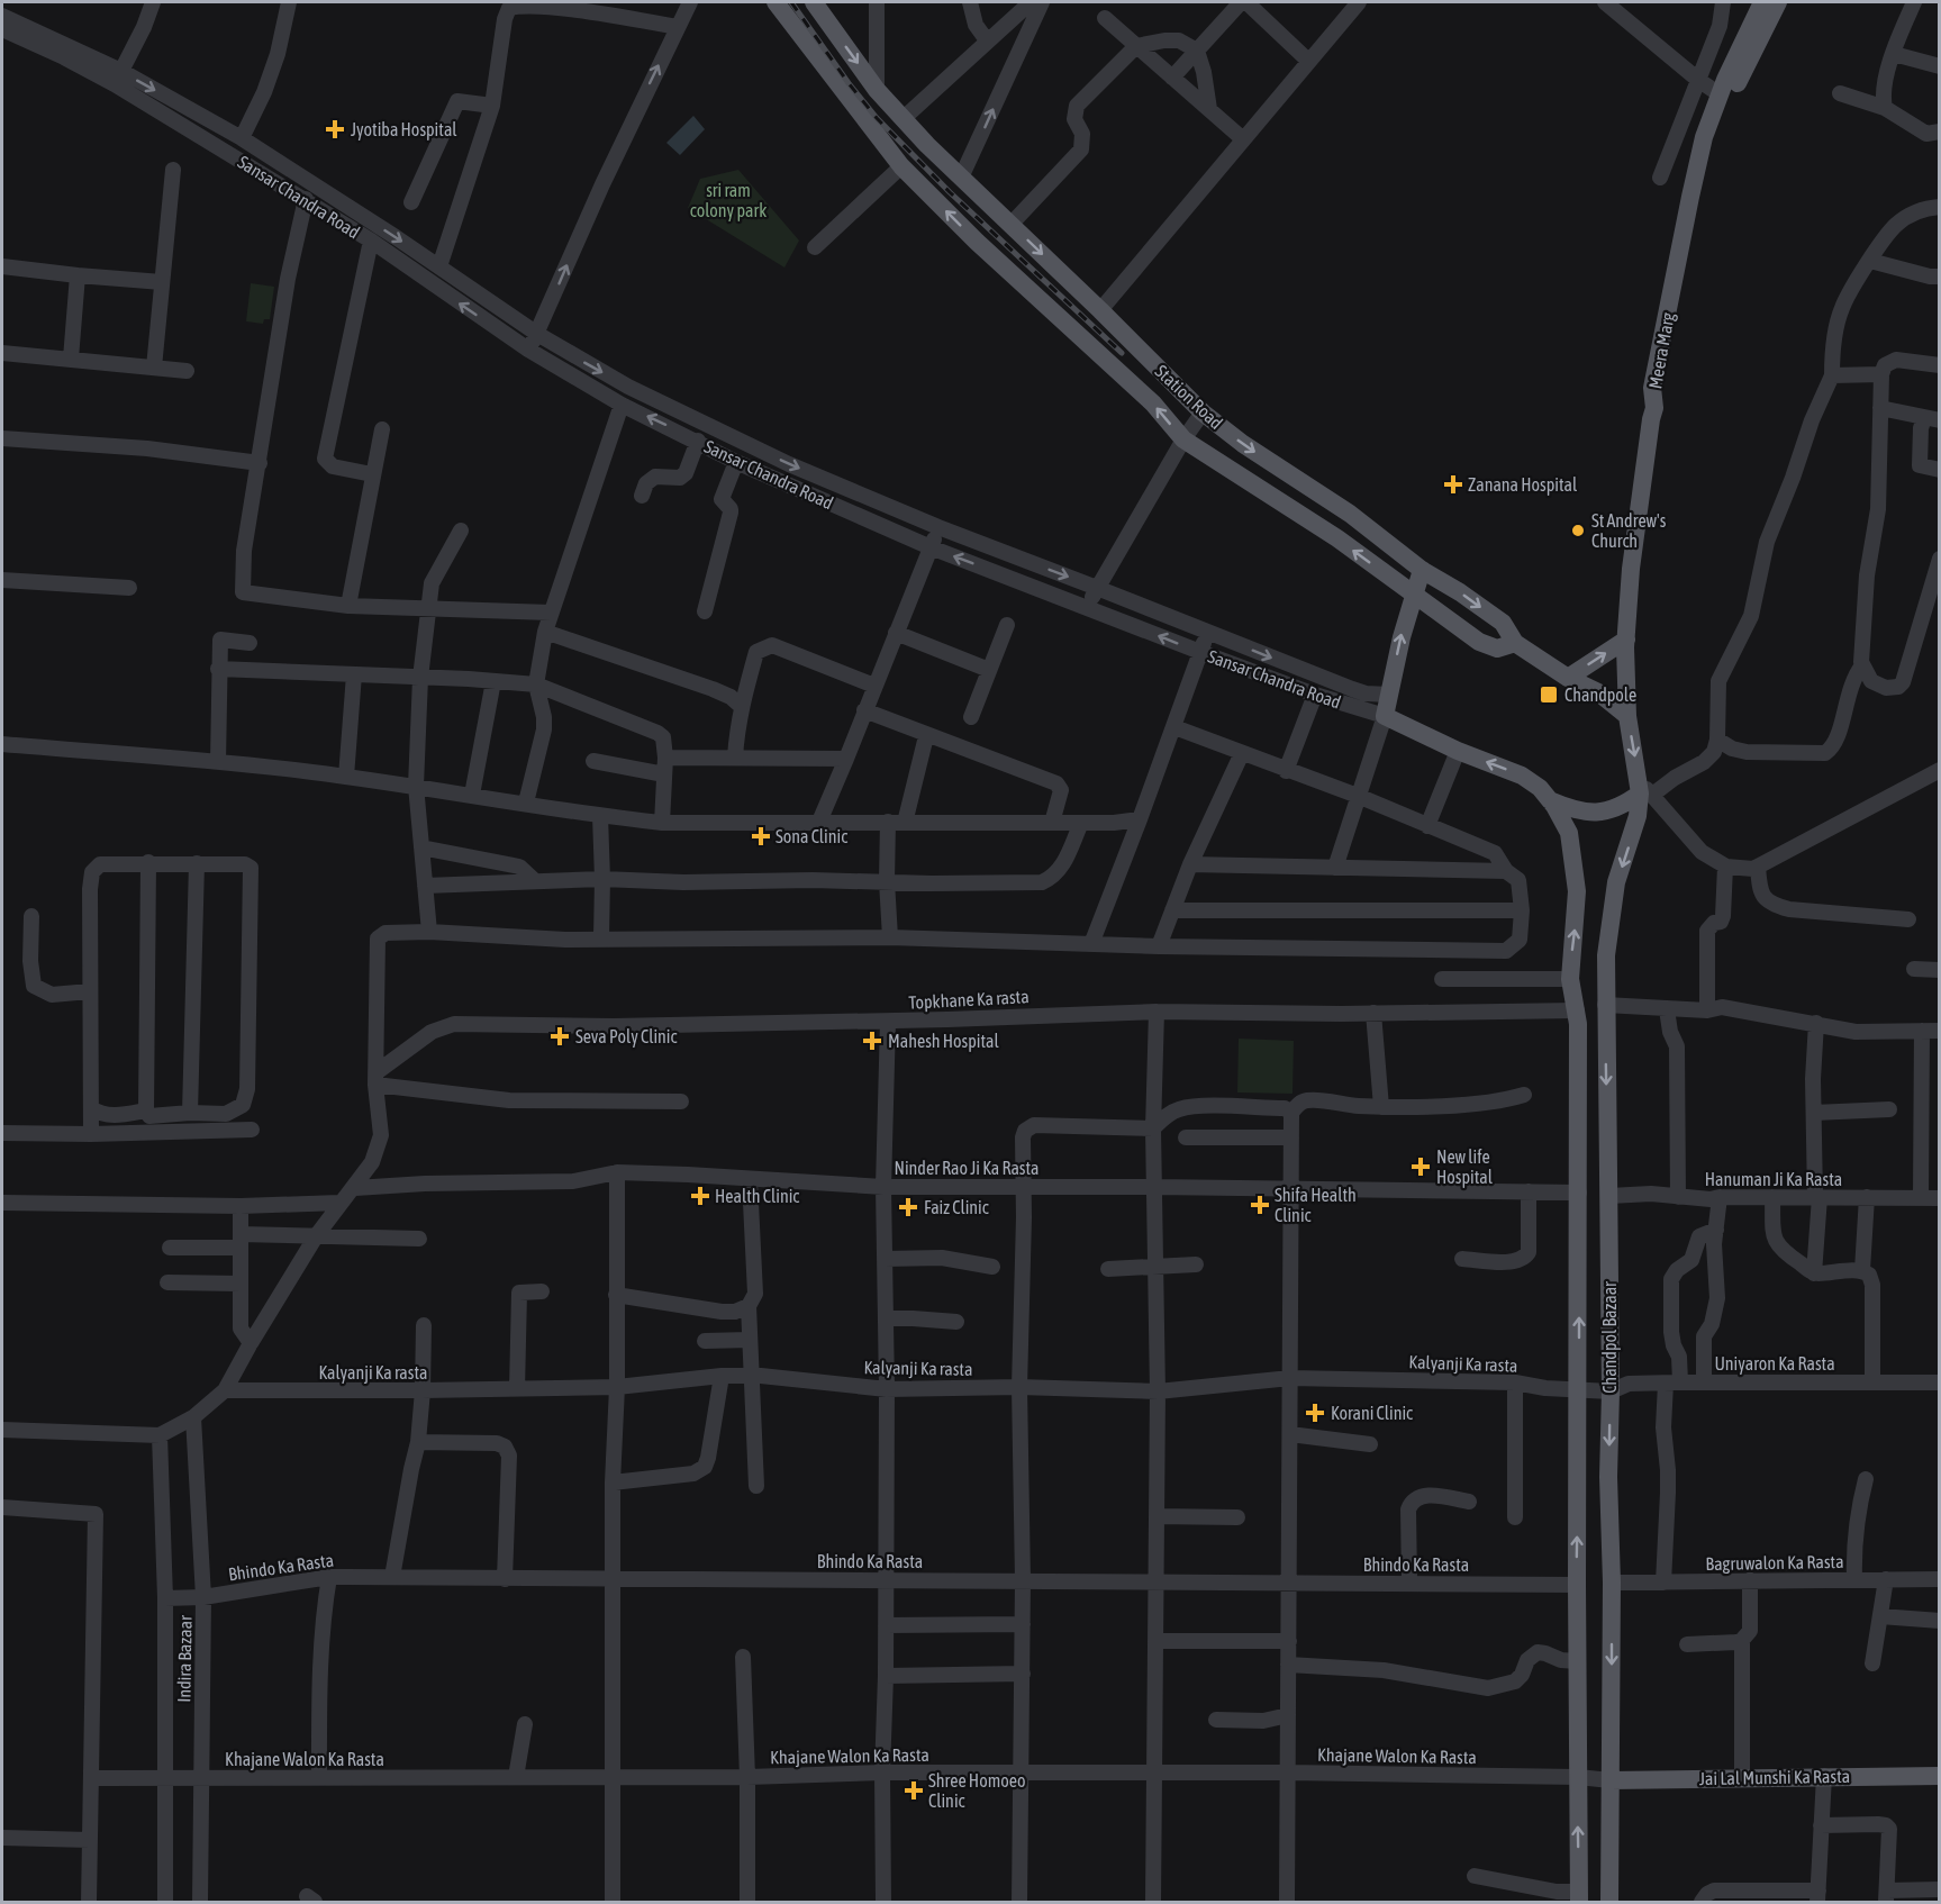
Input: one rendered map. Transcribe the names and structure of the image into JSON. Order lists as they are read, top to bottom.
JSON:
{
  "streets": {
    "main road": [
      "Sansar Chandra Road",
      "Meera Marg",
      "Station Road",
      "Chandpol Bazaar",
      "Jai Lal Munshi Ka Rasta"
    ],
    "street": [
      "Topkhane Ka rasta",
      "Ninder Rao Ji Ka Rasta",
      "Hanuman Ji Ka Rasta",
      "Kalyanji Ka rasta",
      "Uniyaron Ka Rasta",
      "Bhindo Ka Rasta",
      "Bagruwalon Ka Rasta",
      "Indira Bazaar",
      "Khajane Walon Ka Rasta"
    ]
  },
  "crossings": [
    ["Sansar Chandra Road", "Chandpol Bazaar"],
    ["Meera Marg", "Chandpol Bazaar"],
    ["Station Road", "Chandpol Bazaar"],
    ["Topkhane Ka rasta", "Chandpol Bazaar"],
    ["Ninder Rao Ji Ka Rasta", "Chandpol Bazaar"],
    ["Hanuman Ji Ka Rasta", "Chandpol Bazaar"],
    ["Chandpol Bazaar", "Kalyanji Ka rasta"],
    ["Chandpol Bazaar", "Uniyaron Ka Rasta"],
    ["Chandpol Bazaar", "Bhindo Ka Rasta"],
    ["Chandpol Bazaar", "Bagruwalon Ka Rasta"],
    ["Chandpol Bazaar", "Khajane Walon Ka Rasta"],
    ["Chandpol Bazaar", "Jai Lal Munshi Ka Rasta"],
    ["Kalyanji Ka rasta", "Uniyaron Ka Rasta"],
    ["Bhindo Ka Rasta", "Indira Bazaar"],
    ["Indira Bazaar", "Khajane Walon Ka Rasta"],
    ["Khajane Walon Ka Rasta", "Jai Lal Munshi Ka Rasta"]
  ],
  "parks": ["sri ram colony park"],
  "places": {
    "health": [
      "Jyotiba Hospital",
      "Zanana Hospital",
      "Sona Clinic",
      "Seva Poly Clinic",
      "Mahesh Hospital",
      "New life Hospital",
      "Health Clinic",
      "Shifa Health Clinic",
      "Faiz Clinic",
      "Korani Clinic",
      "Shree Homoeo Clinic"
    ],
    "other": ["St Andrew's Church"],
    "transit": ["Chandpole"]
  }
}
